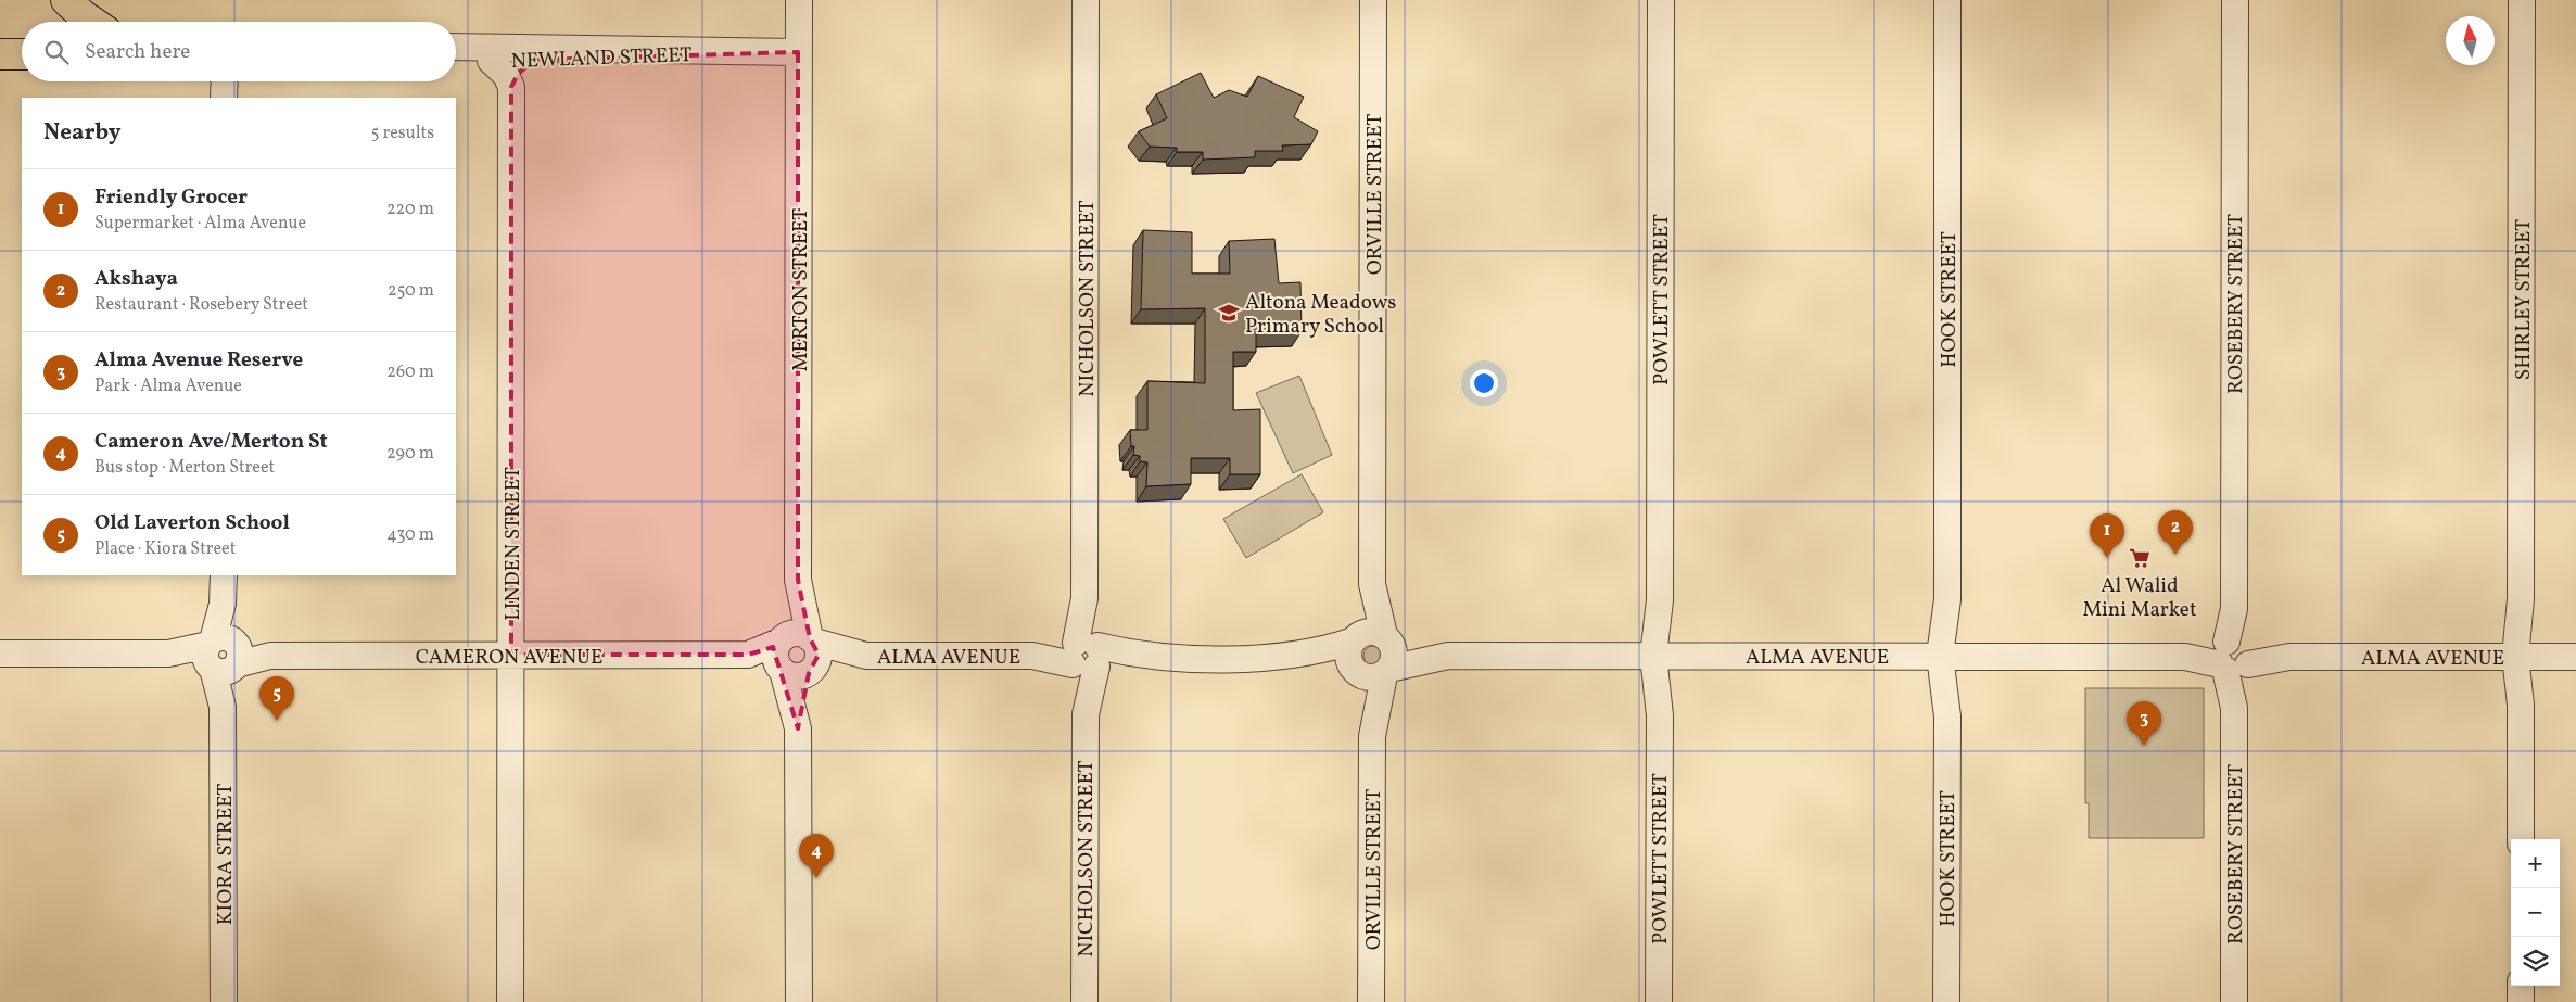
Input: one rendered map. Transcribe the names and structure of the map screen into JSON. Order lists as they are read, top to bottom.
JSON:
{
  "streets": {
    "street": [
      "NEWLAND STREET",
      "ORVILLE STREET",
      "MERTON STREET",
      "NICHOLSON STREET",
      "POWLETT STREET",
      "HOOK STREET",
      "SHIRLEY STREET",
      "ROSEBERY STREET",
      "LINDEN STREET",
      "CAMERON AVENUE",
      "ALMA AVENUE",
      "KIORA STREET"
    ]
  },
  "crossings": [
    ["NEWLAND STREET", "MERTON STREET"],
    ["ORVILLE STREET", "ALMA AVENUE"],
    ["MERTON STREET", "CAMERON AVENUE"],
    ["MERTON STREET", "ALMA AVENUE"],
    ["NICHOLSON STREET", "ALMA AVENUE"],
    ["POWLETT STREET", "ALMA AVENUE"],
    ["HOOK STREET", "ALMA AVENUE"],
    ["SHIRLEY STREET", "ALMA AVENUE"],
    ["ROSEBERY STREET", "ALMA AVENUE"],
    ["LINDEN STREET", "CAMERON AVENUE"],
    ["CAMERON AVENUE", "ALMA AVENUE"],
    ["CAMERON AVENUE", "KIORA STREET"]
  ],
  "places": {
    "school or university": ["Altona Meadows Primary School"],
    "supermarket": ["Al Walid Mini Market"]
  },
  "north": "top",
  "page": {
    "search": "Search here",
    "heading": ["Nearby", "5 results"],
    "list": [
      {
        "mark": "1",
        "name": "Friendly Grocer",
        "note": "Supermarket · Alma Avenue",
        "value": "220 m"
      },
      {
        "mark": "2",
        "name": "Akshaya",
        "note": "Restaurant · Rosebery Street",
        "value": "250 m"
      },
      {
        "mark": "3",
        "name": "Alma Avenue Reserve",
        "note": "Park · Alma Avenue",
        "value": "260 m"
      },
      {
        "mark": "4",
        "name": "Cameron Ave/Merton St",
        "note": "Bus stop · Merton Street",
        "value": "290 m"
      },
      {
        "mark": "5",
        "name": "Old Laverton School",
        "note": "Place · Kiora Street",
        "value": "430 m"
      }
    ],
    "pins": [
      "2",
      "1",
      "5",
      "3",
      "4"
    ],
    "map_buttons": ["+", "−"]
  }
}
